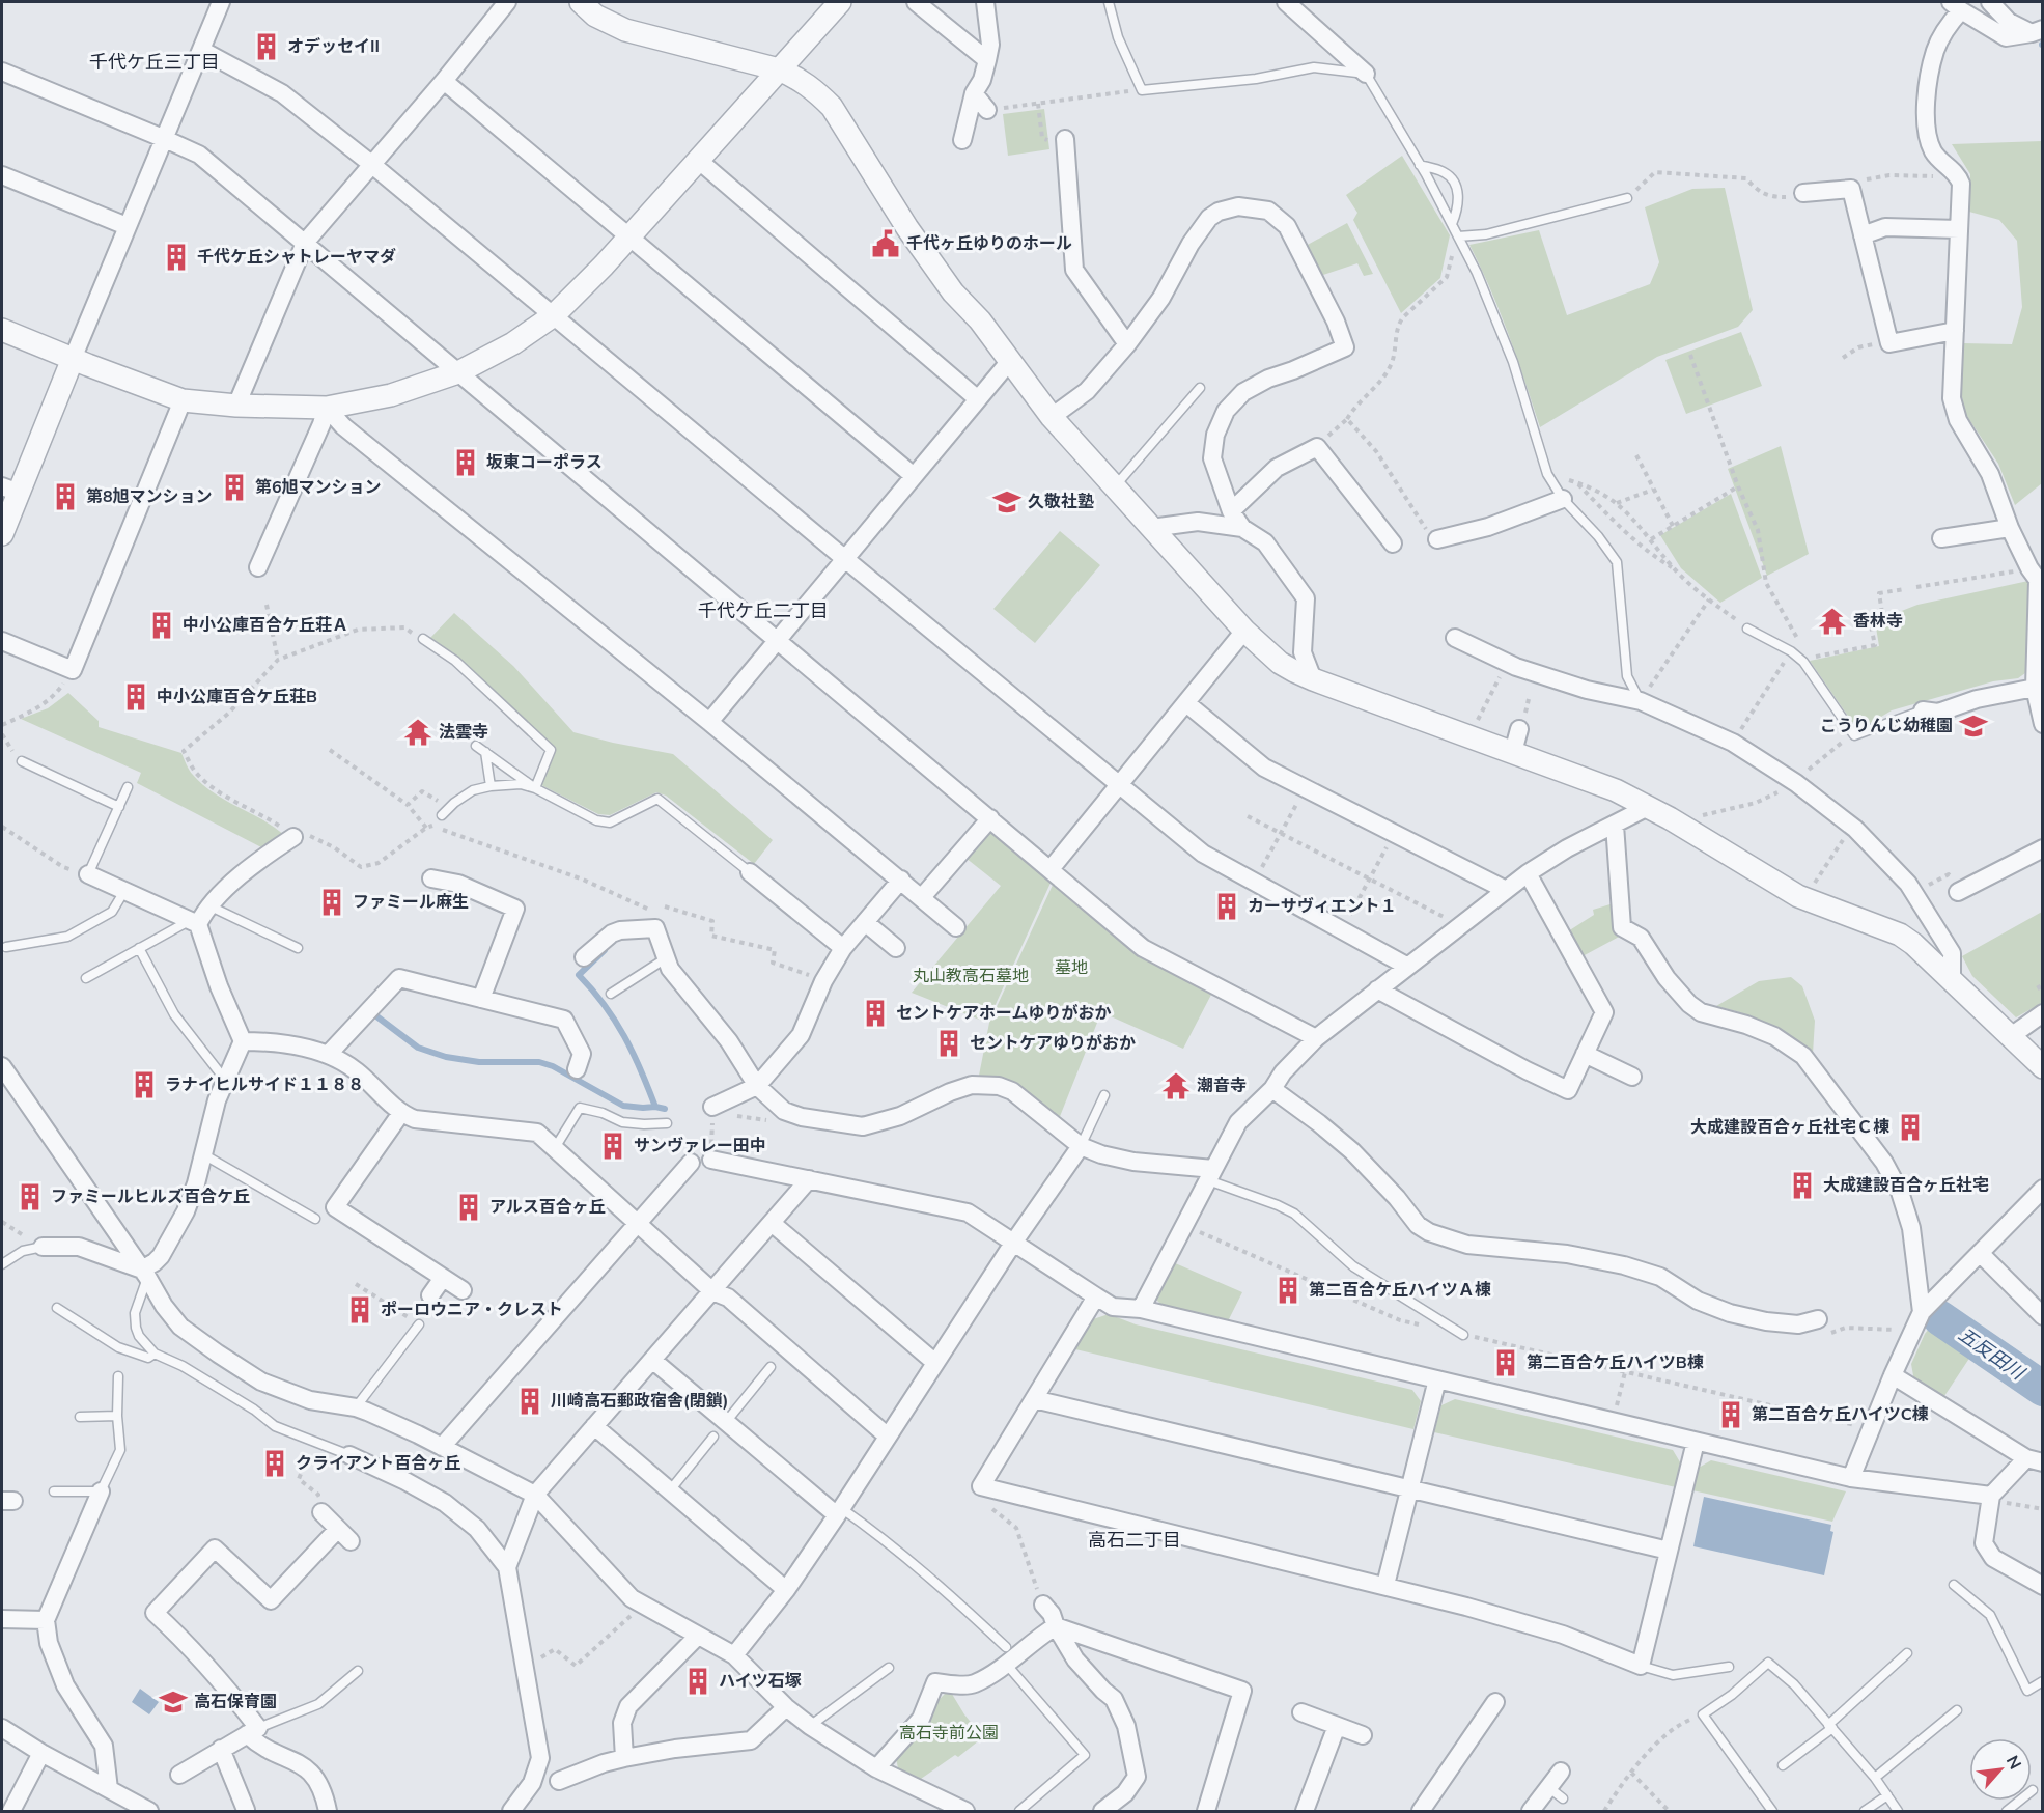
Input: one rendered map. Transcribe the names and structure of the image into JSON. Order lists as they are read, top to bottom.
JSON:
{
  "districts": ["千代ケ丘三丁目", "千代ケ丘二丁目", "高石二丁目"],
  "water": ["五反田川"],
  "parks": ["墓地", "丸山教高石墓地", "高石寺前公園"],
  "places": {
    "building": [
      "オデッセイII",
      "千代ケ丘シャトレーヤマダ",
      "坂東コーポラス",
      "第6旭マンション",
      "第8旭マンション",
      "中小公庫百合ケ丘荘Ａ",
      "中小公庫百合ケ丘荘B",
      "ファミール麻生",
      "カーサヴィエント１",
      "セントケアホームゆりがおか",
      "セントケアゆりがおか",
      "ラナイヒルサイド１１８８",
      "大成建設百合ヶ丘社宅Ｃ棟",
      "サンヴァレー田中",
      "大成建設百合ヶ丘社宅",
      "ファミールヒルズ百合ケ丘",
      "アルス百合ヶ丘",
      "第二百合ケ丘ハイツＡ棟",
      "ポーロウニア・クレスト",
      "第二百合ケ丘ハイツB棟",
      "川崎高石郵政宿舎(閉鎖)",
      "第二百合ケ丘ハイツC棟",
      "クライアント百合ヶ丘",
      "ハイツ石塚"
    ],
    "public building": ["千代ヶ丘ゆりのホール"],
    "school or university": ["久敬社塾", "こうりんじ幼稚園", "高石保育園"],
    "temple": ["香林寺", "法雲寺", "潮音寺"]
  },
  "north": "top right"
}
